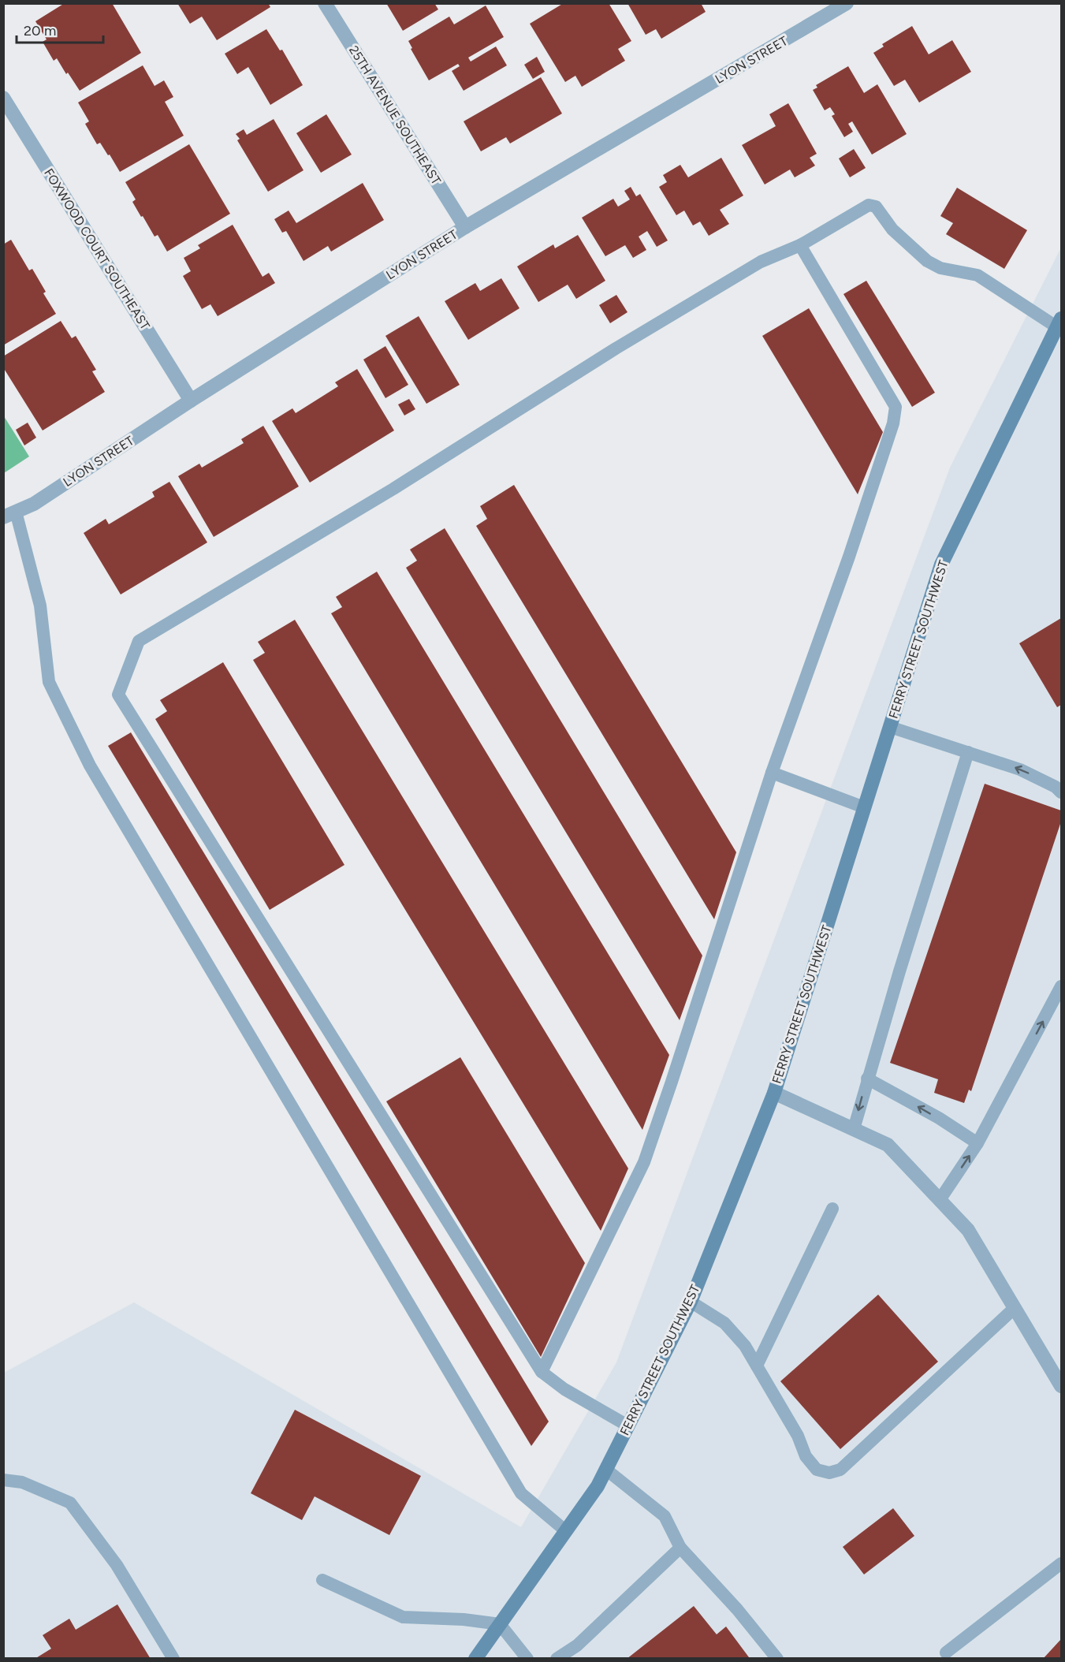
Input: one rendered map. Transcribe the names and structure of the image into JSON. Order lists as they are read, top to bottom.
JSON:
{
  "streets": {
    "street": [
      "LYON STREET",
      "25TH AVENUE SOUTHEAST",
      "FOXWOOD COURT SOUTHEAST",
      "FERRY STREET SOUTHWEST"
    ]
  },
  "crossings": [
    ["LYON STREET", "25TH AVENUE SOUTHEAST"],
    ["LYON STREET", "FOXWOOD COURT SOUTHEAST"]
  ],
  "scale_bar": "20 m"
}
